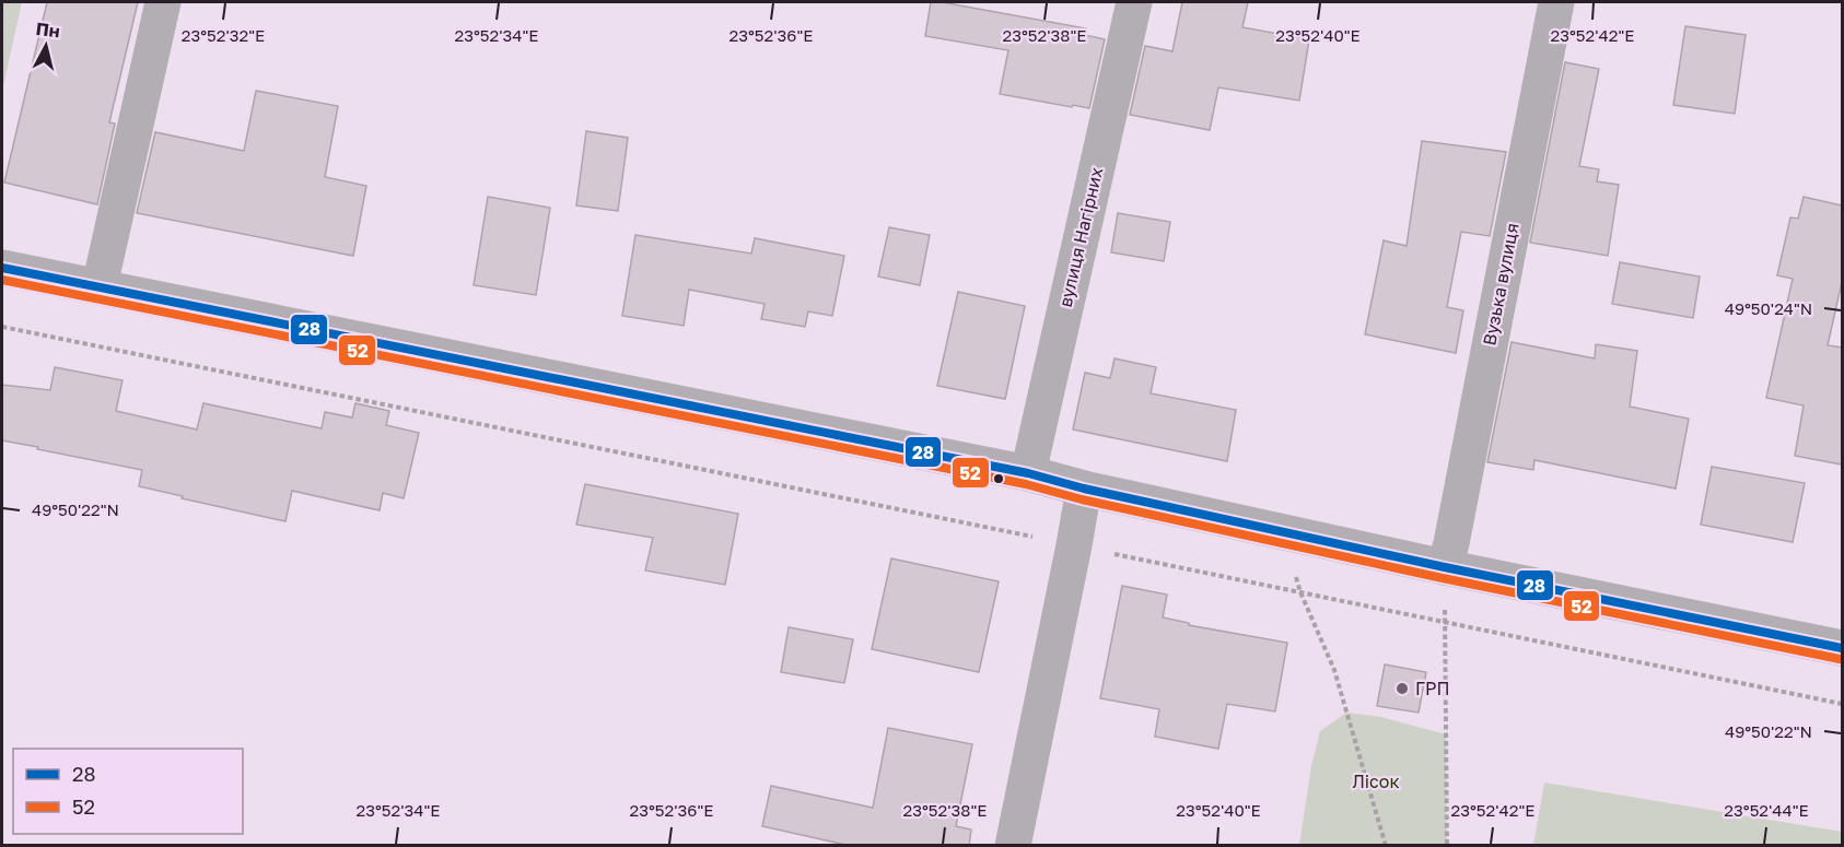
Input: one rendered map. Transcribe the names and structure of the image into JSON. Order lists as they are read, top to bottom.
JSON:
{
  "streets": {
    "street": ["вулиця Нагірних", "Вузька вулиця"]
  },
  "parks": ["Лісок"],
  "places": ["ГРП"],
  "lines": ["transit line 28", "transit line 52"],
  "legend": ["28", "52"],
  "north": "top",
  "coordinates": [
    "23°52'32\"E",
    "23°52'34\"E",
    "23°52'36\"E",
    "23°52'38\"E",
    "23°52'40\"E",
    "23°52'42\"E",
    "49°50'24\"N",
    "49°50'22\"N",
    "23°52'44\"E"
  ]
}
